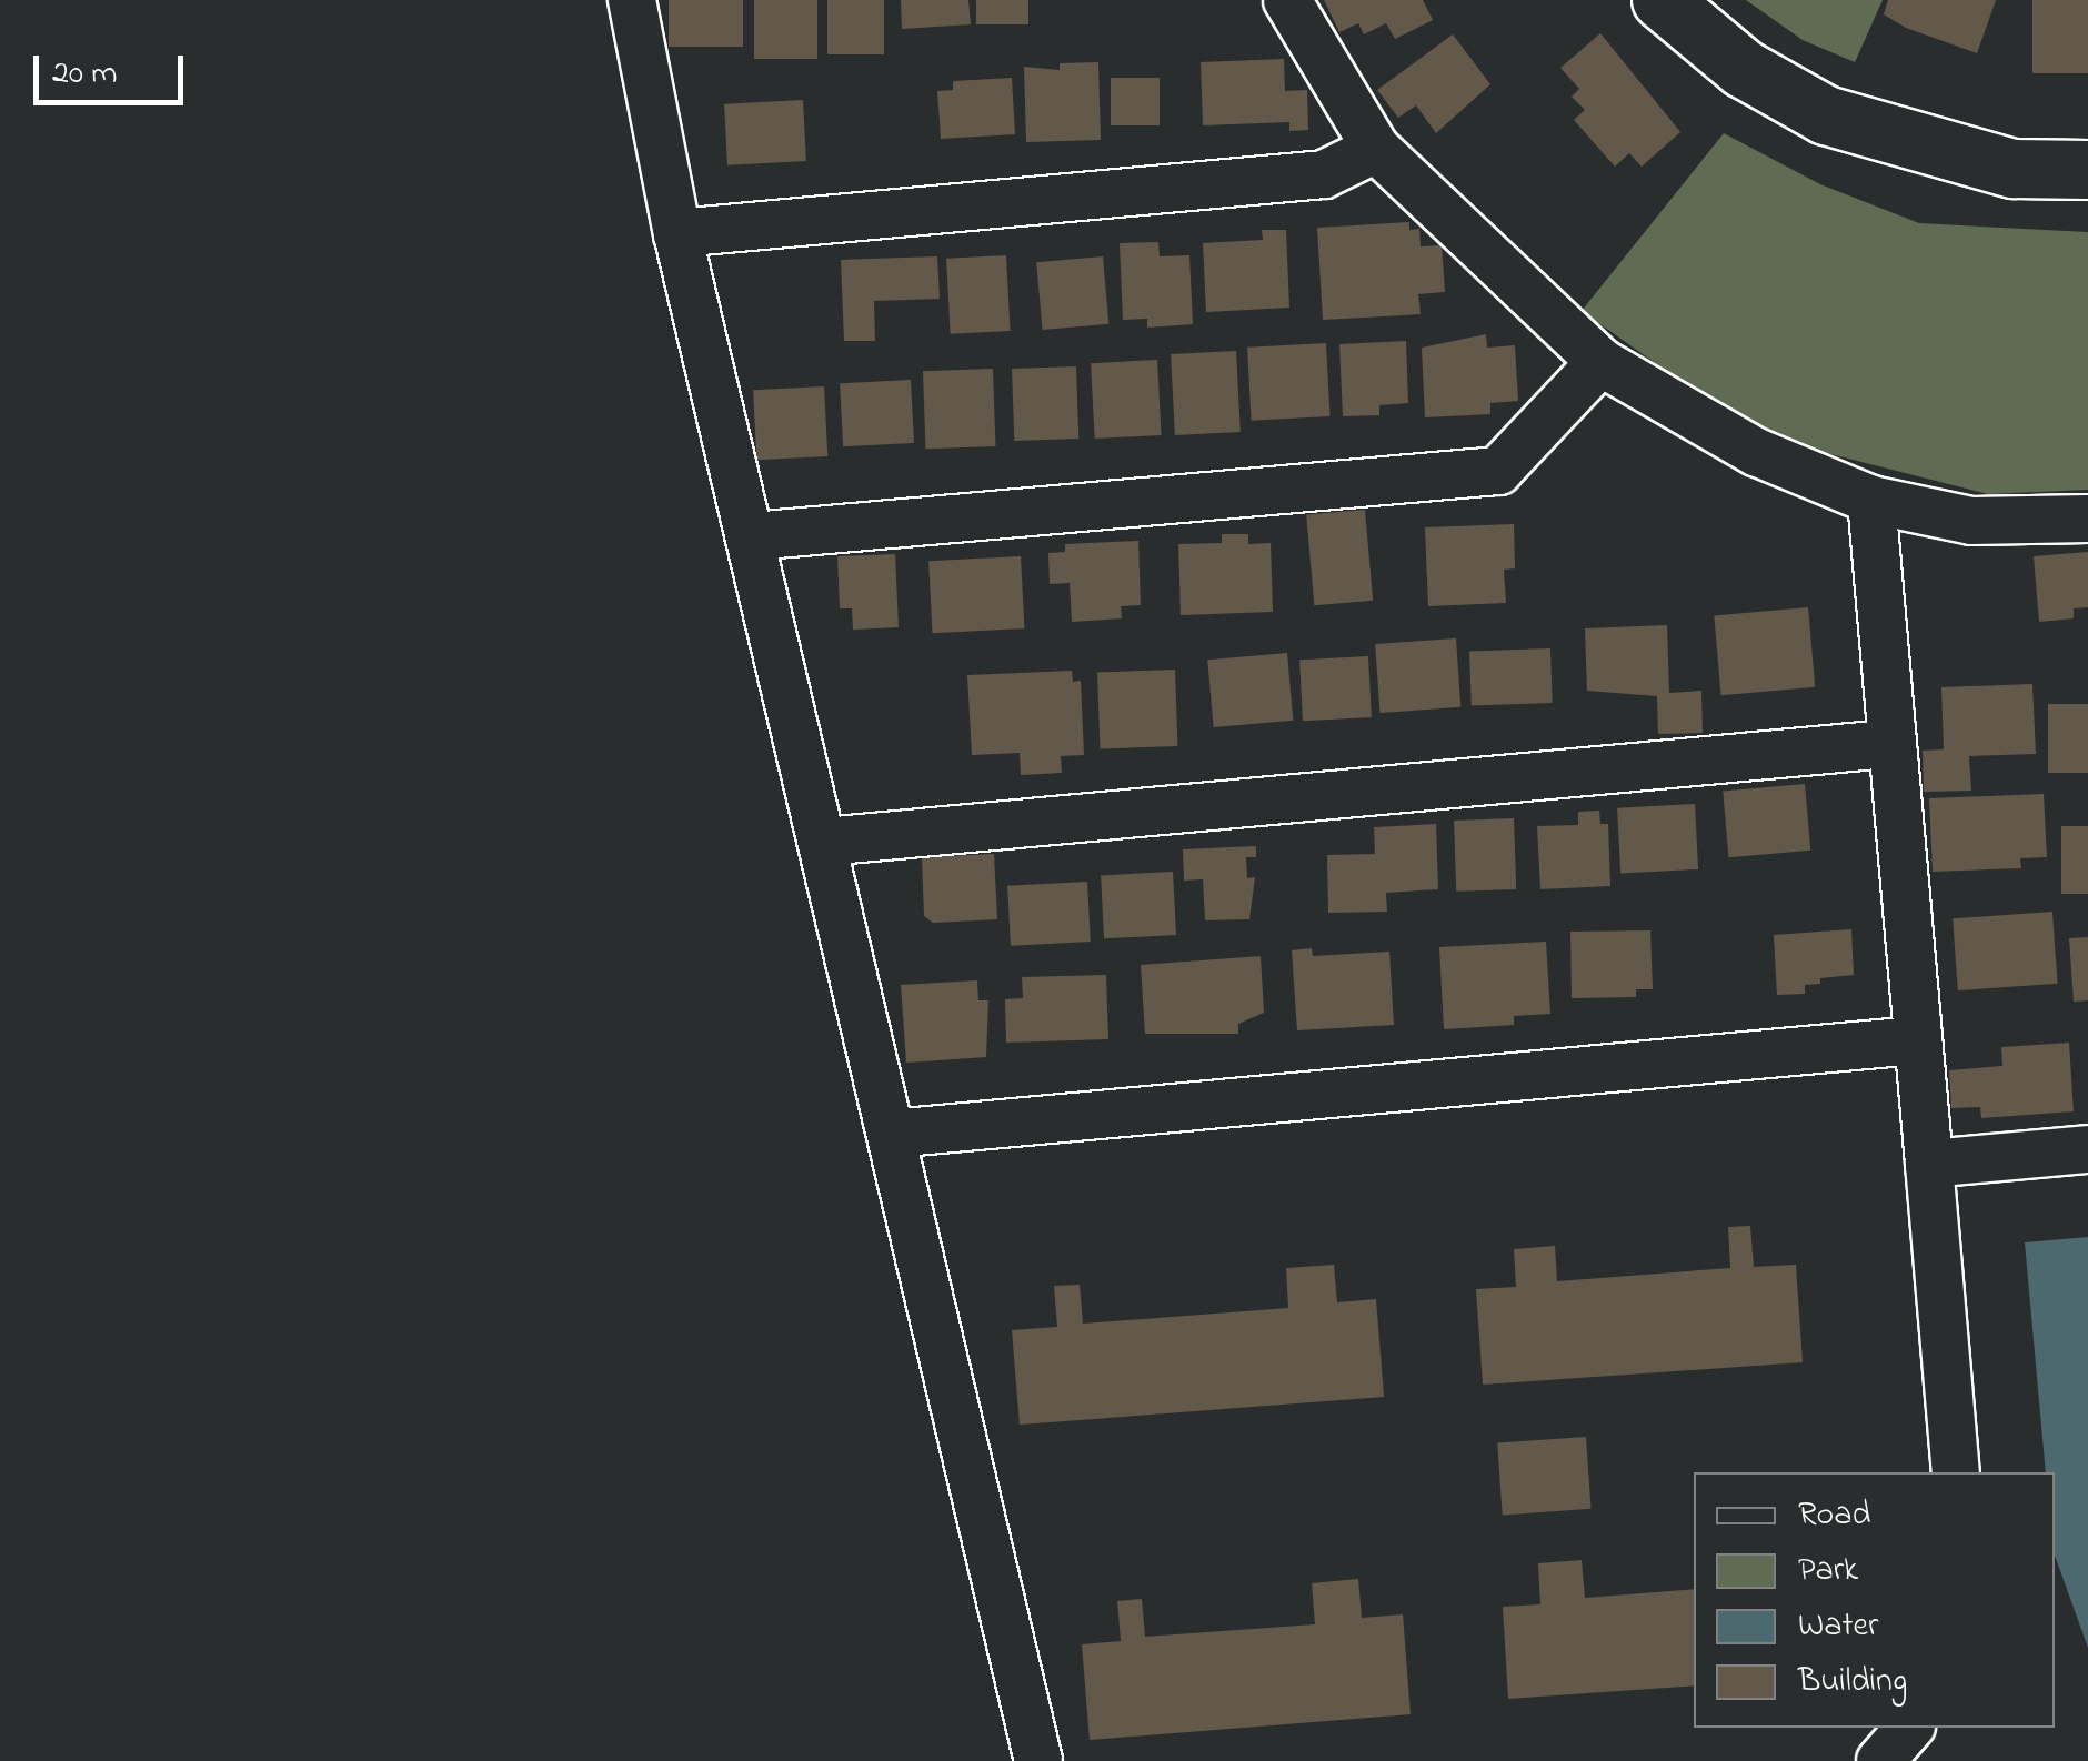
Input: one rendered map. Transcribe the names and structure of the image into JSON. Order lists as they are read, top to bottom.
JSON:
{
  "legend": [
    "Road",
    "Park",
    "Water",
    "Building"
  ],
  "scale_bar": "20 m"
}
